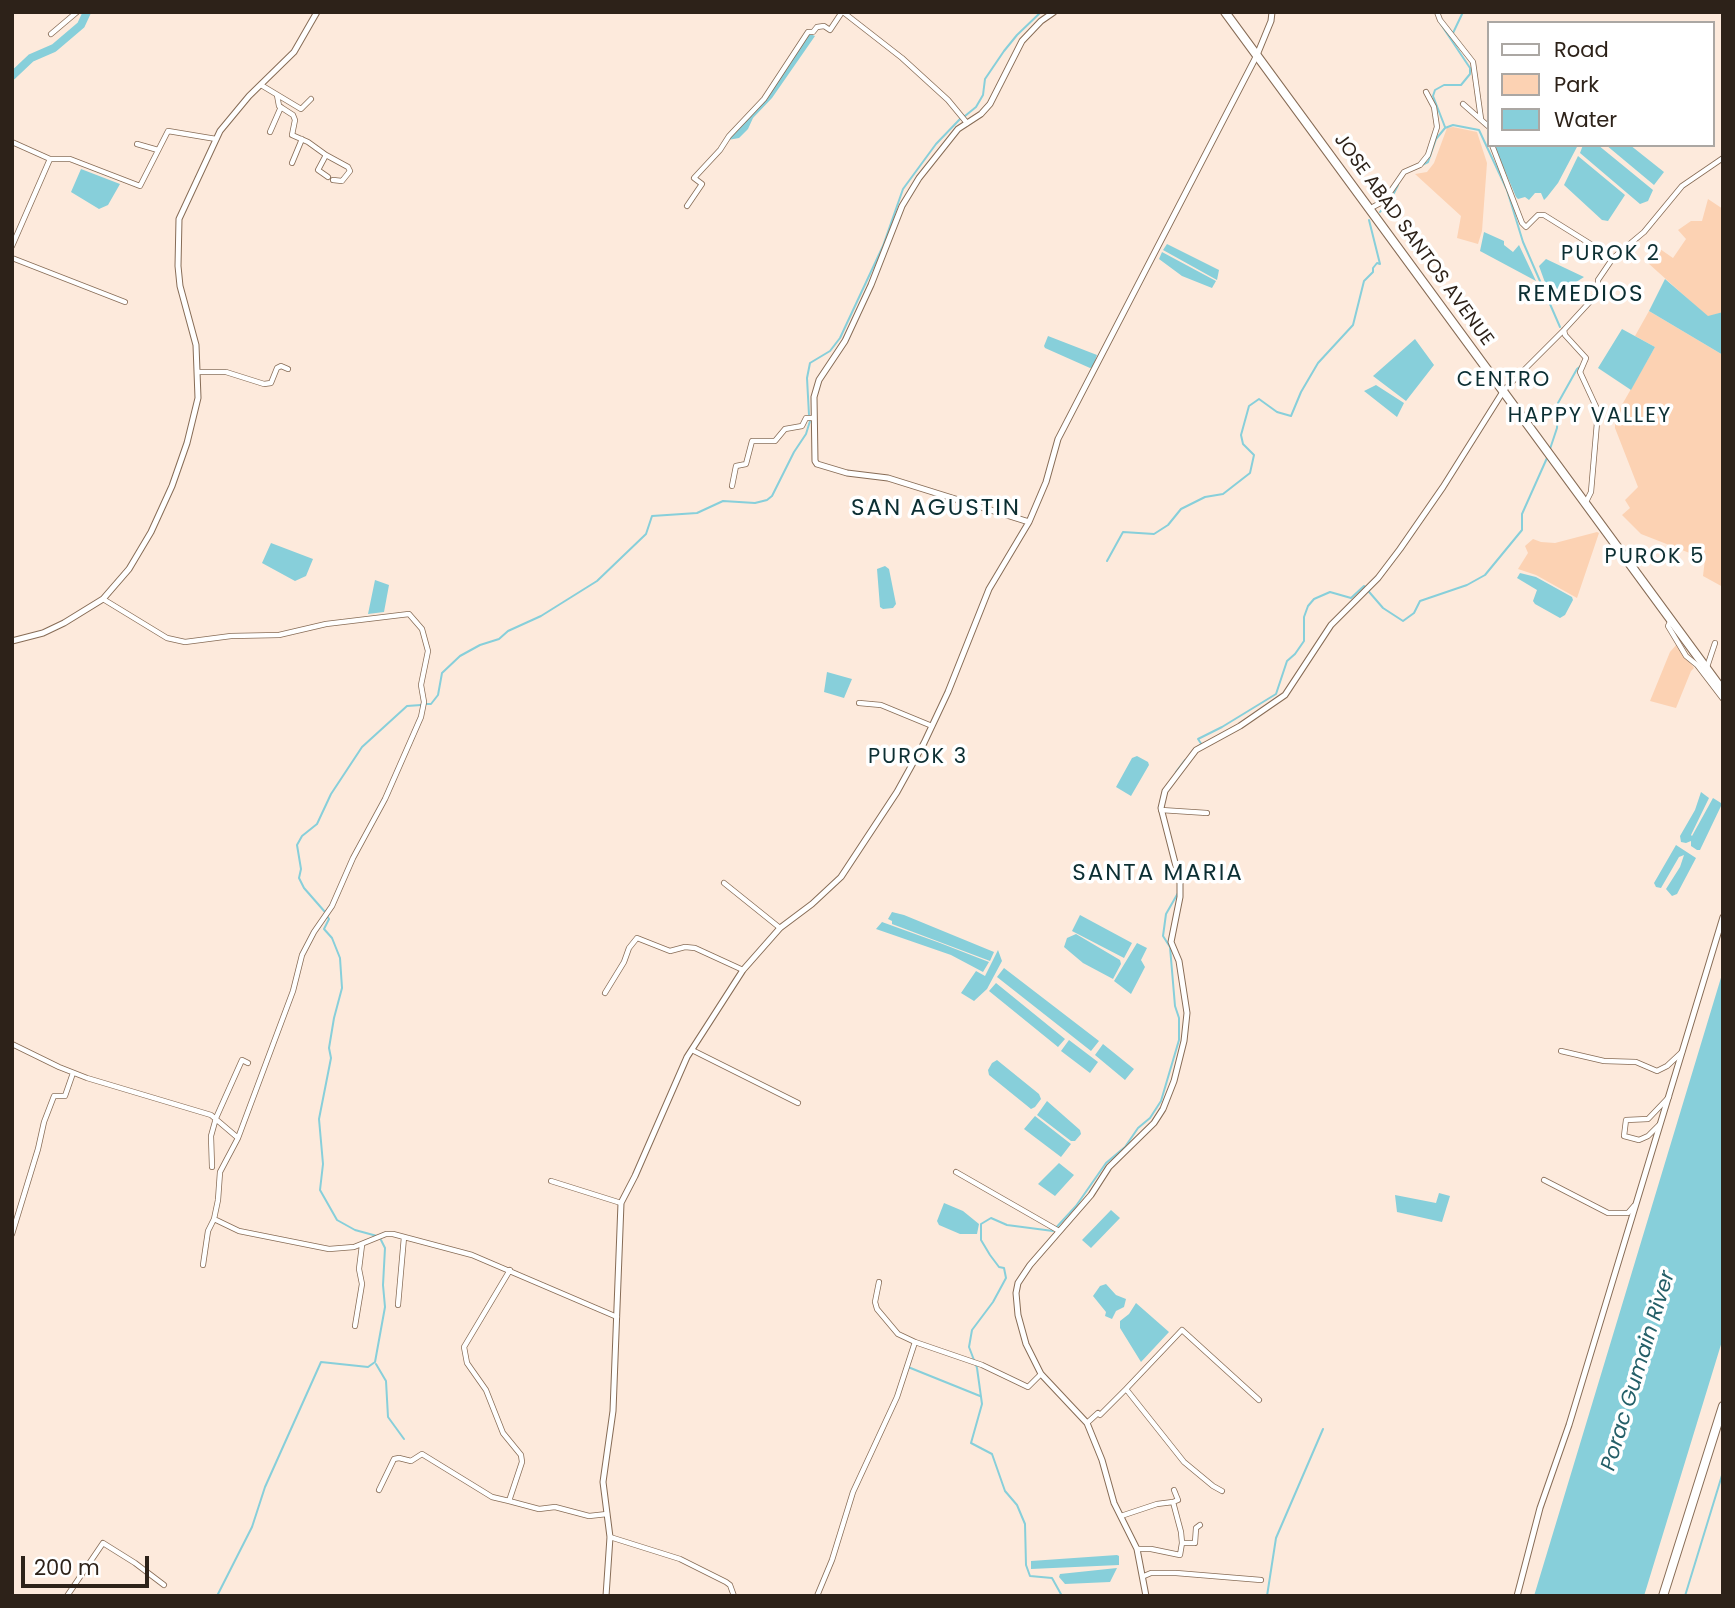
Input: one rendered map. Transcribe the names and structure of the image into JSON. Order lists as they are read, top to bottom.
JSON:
{
  "streets": {
    "highway": ["JOSE ABAD SANTOS AVENUE"]
  },
  "districts": [
    "PUROK 2",
    "REMEDIOS",
    "CENTRO",
    "HAPPY VALLEY",
    "SAN AGUSTIN",
    "PUROK 5",
    "PUROK 3",
    "SANTA MARIA"
  ],
  "water": ["Porac Gumain River"],
  "legend": ["Road", "Park", "Water"],
  "scale_bar": "200 m"
}
